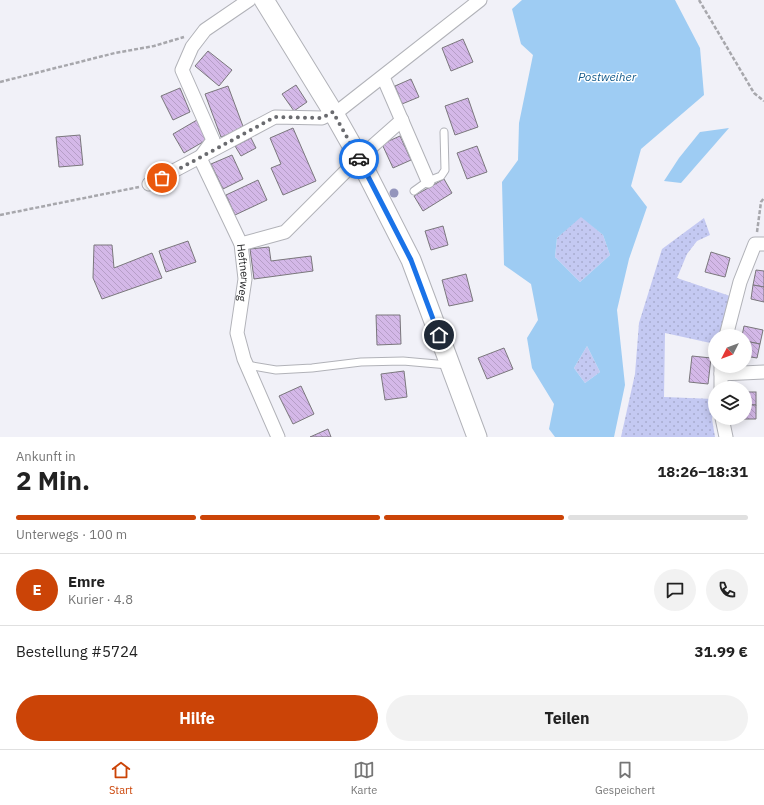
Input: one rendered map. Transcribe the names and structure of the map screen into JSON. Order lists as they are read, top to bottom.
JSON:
{
  "streets": {
    "street": ["Heftnerweg"]
  },
  "water": ["Postweiher"],
  "north": "bottom left",
  "page": {
    "heading": ["2 Min.", "Ankunft in", "18:26–18:31"],
    "panel": [
      "Emre",
      "Kurier · 4.8",
      "Bestellung #5724",
      "31.99 €"
    ],
    "bar": "Unterwegs · 100 m",
    "round": "E",
    "buttons": ["Hilfe", "Teilen"],
    "tabs": ["Start", "Karte", "Gespeichert"]
  }
}
